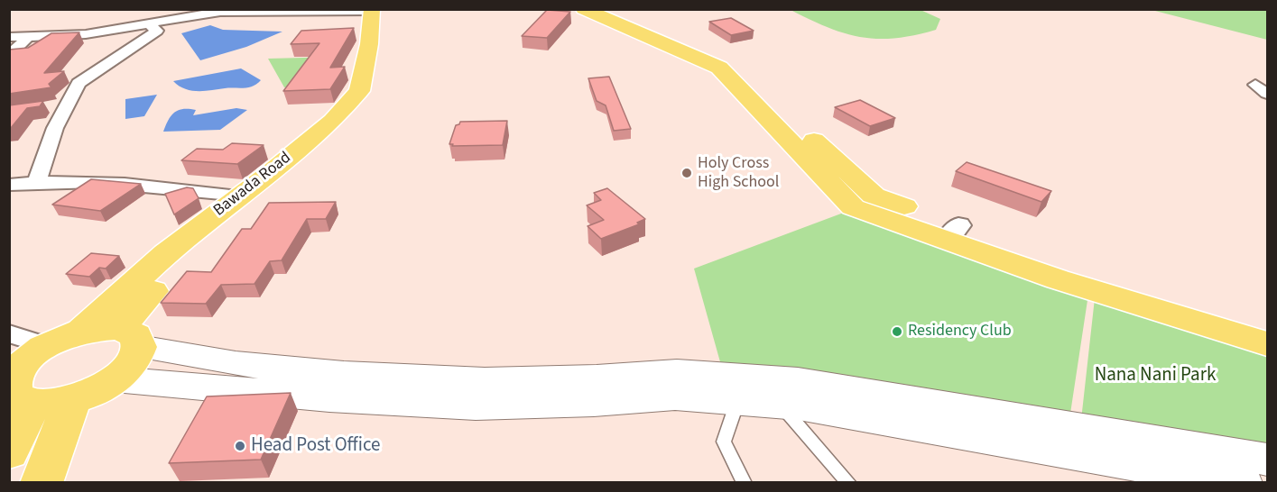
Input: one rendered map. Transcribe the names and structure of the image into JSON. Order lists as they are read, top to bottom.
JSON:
{
  "streets": {
    "main road": ["Bawada Road"]
  },
  "parks": ["Nana Nani Park"],
  "places": ["Holy Cross High School", "Residency Club", "Head Post Office"]
}
